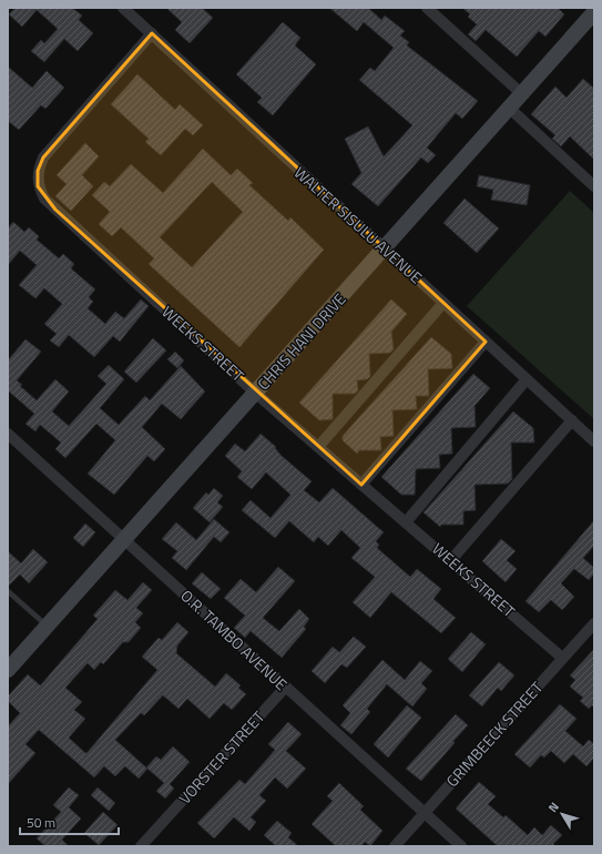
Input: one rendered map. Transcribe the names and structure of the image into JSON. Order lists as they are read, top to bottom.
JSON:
{
  "streets": {
    "street": [
      "WALTER SISULU AVENUE",
      "CHRIS HANI DRIVE",
      "WEEKS STREET",
      "O.R. TAMBO AVENUE",
      "GRIMBEECK STREET",
      "VORSTER STREET"
    ]
  },
  "crossings": [
    ["WALTER SISULU AVENUE", "CHRIS HANI DRIVE"],
    ["WALTER SISULU AVENUE", "WEEKS STREET"],
    ["CHRIS HANI DRIVE", "WEEKS STREET"],
    ["CHRIS HANI DRIVE", "O.R. TAMBO AVENUE"],
    ["WEEKS STREET", "GRIMBEECK STREET"],
    ["O.R. TAMBO AVENUE", "GRIMBEECK STREET"],
    ["O.R. TAMBO AVENUE", "VORSTER STREET"]
  ],
  "scale_bar": "50 m",
  "north": "top left"
}
